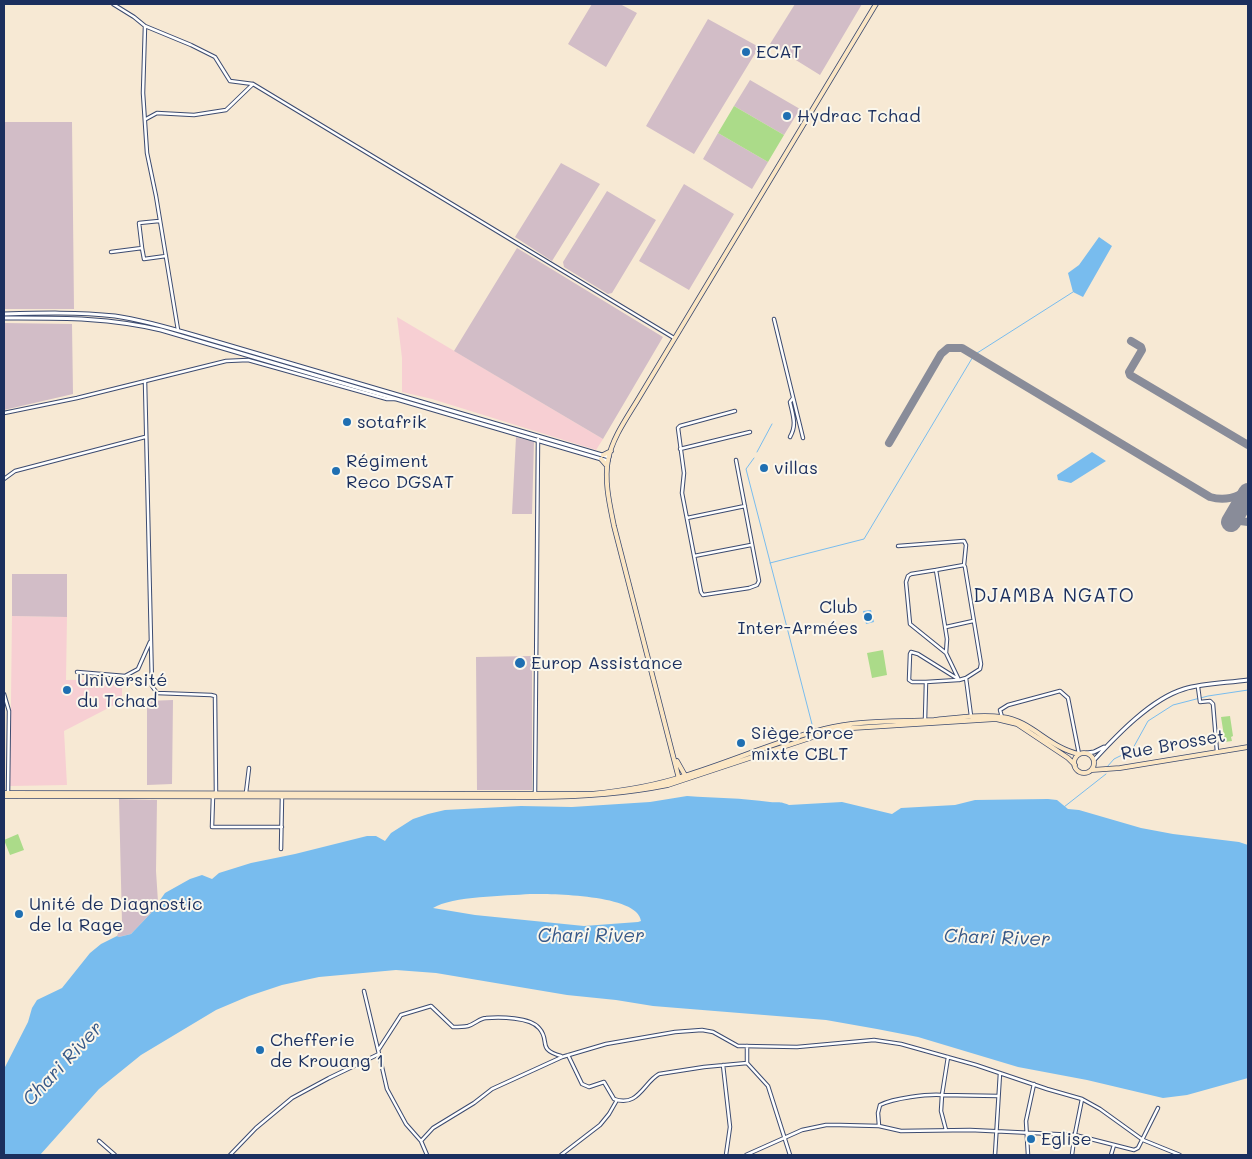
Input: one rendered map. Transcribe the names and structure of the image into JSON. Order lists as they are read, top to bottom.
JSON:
{
  "streets": {
    "main road": ["Rue Brosset"]
  },
  "districts": ["DJAMBA NGATO"],
  "water": ["Chari River"],
  "places": [
    "ECAT",
    "Hydrac Tchad",
    "sotafrik",
    "villas",
    "Régiment Reco DGSAT",
    "Club Inter-Armées",
    "Europ Assistance",
    "Université du Tchad",
    "Siège force mixte CBLT",
    "Unité de Diagnostic de la Rage",
    "Chefferie de Krouang 1",
    "Eglise"
  ]
}
